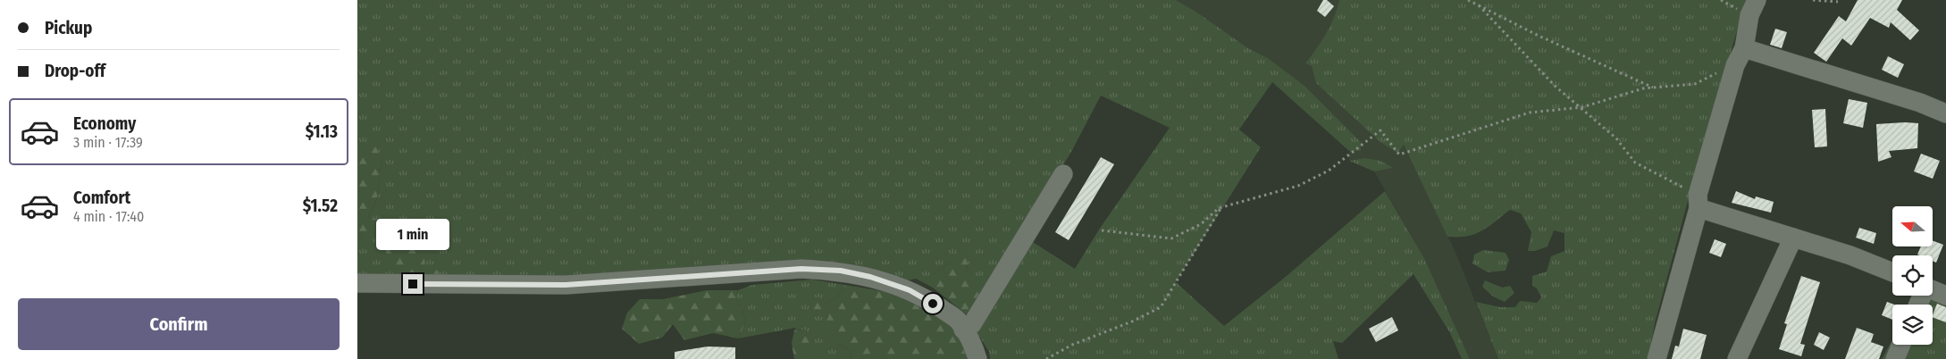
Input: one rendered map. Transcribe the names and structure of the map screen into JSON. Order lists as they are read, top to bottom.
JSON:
{
  "north": "left",
  "page": {
    "banner": ["Pickup", "Drop-off"],
    "list": [
      {
        "name": "Economy",
        "note": "3 min · 17:39",
        "value": "$1.13"
      },
      {
        "name": "Comfort",
        "note": "4 min · 17:40",
        "value": "$1.52"
      }
    ],
    "bubble": "1 min",
    "buttons": "Confirm"
  }
}
